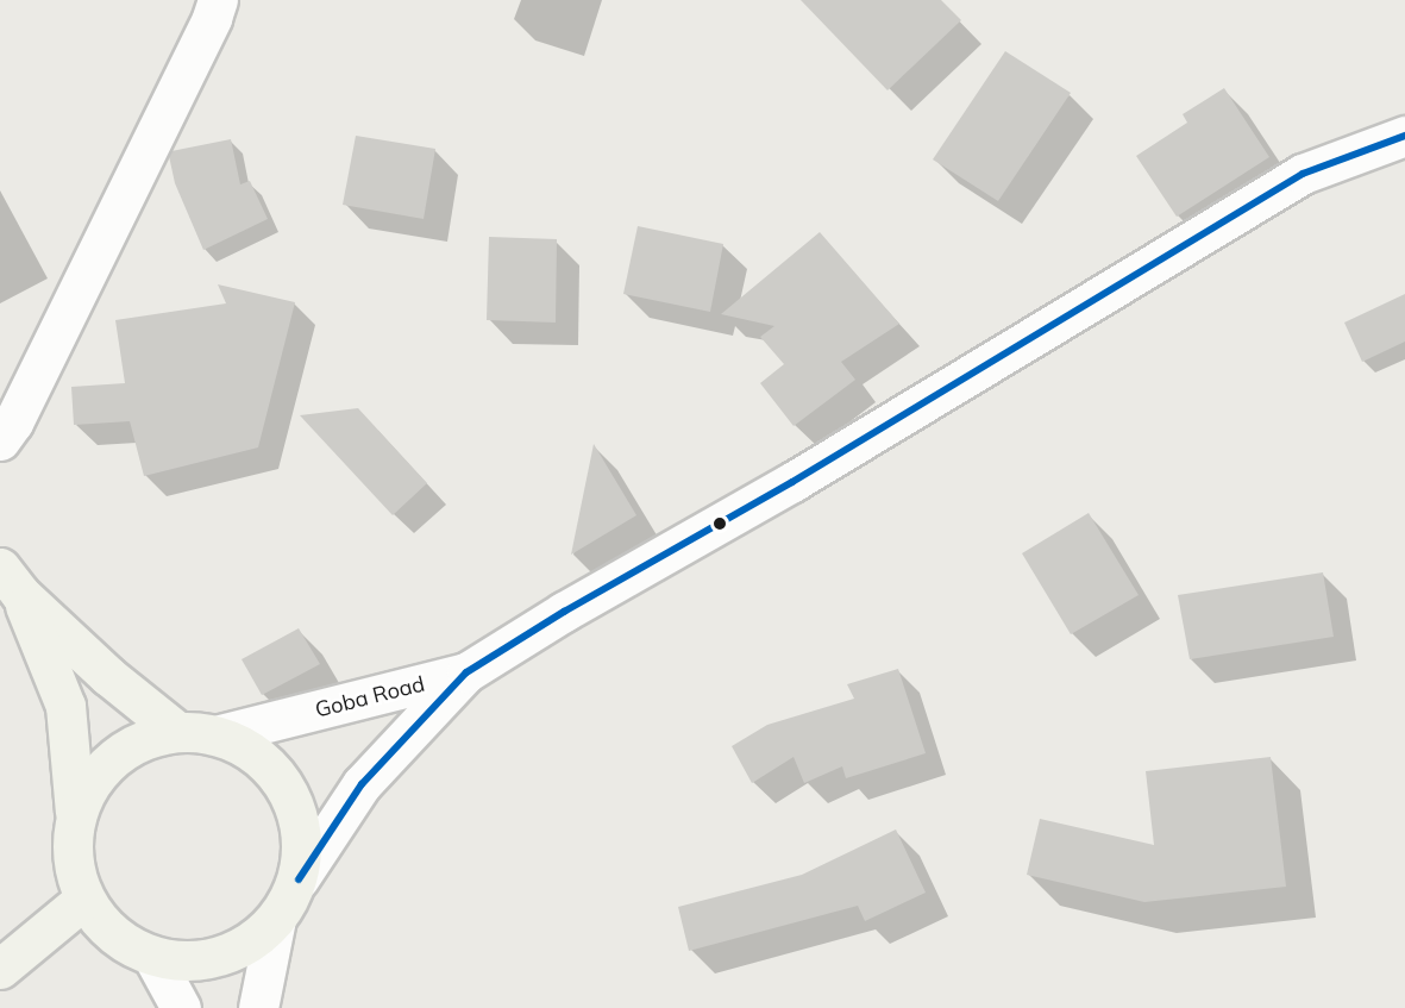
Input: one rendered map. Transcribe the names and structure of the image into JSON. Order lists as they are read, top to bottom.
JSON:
{
  "streets": {
    "street": ["Goba Road"]
  }
}
